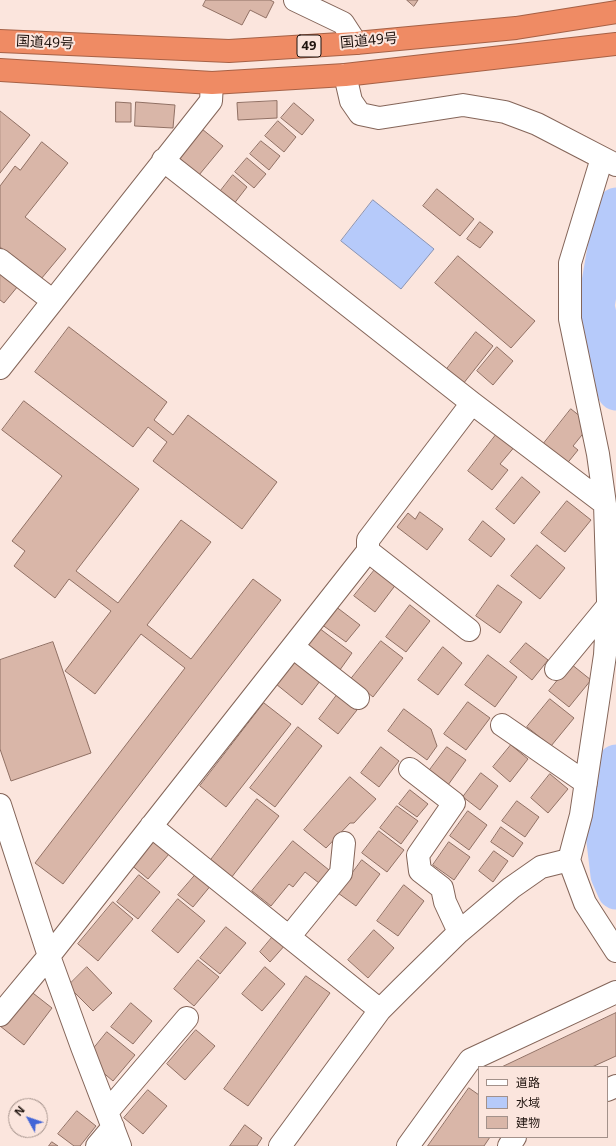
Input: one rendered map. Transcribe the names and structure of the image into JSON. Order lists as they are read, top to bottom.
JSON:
{
  "streets": {
    "highway": ["国道49号", "49"]
  },
  "legend": ["道路", "水域", "建物"],
  "north": "top left"
}
